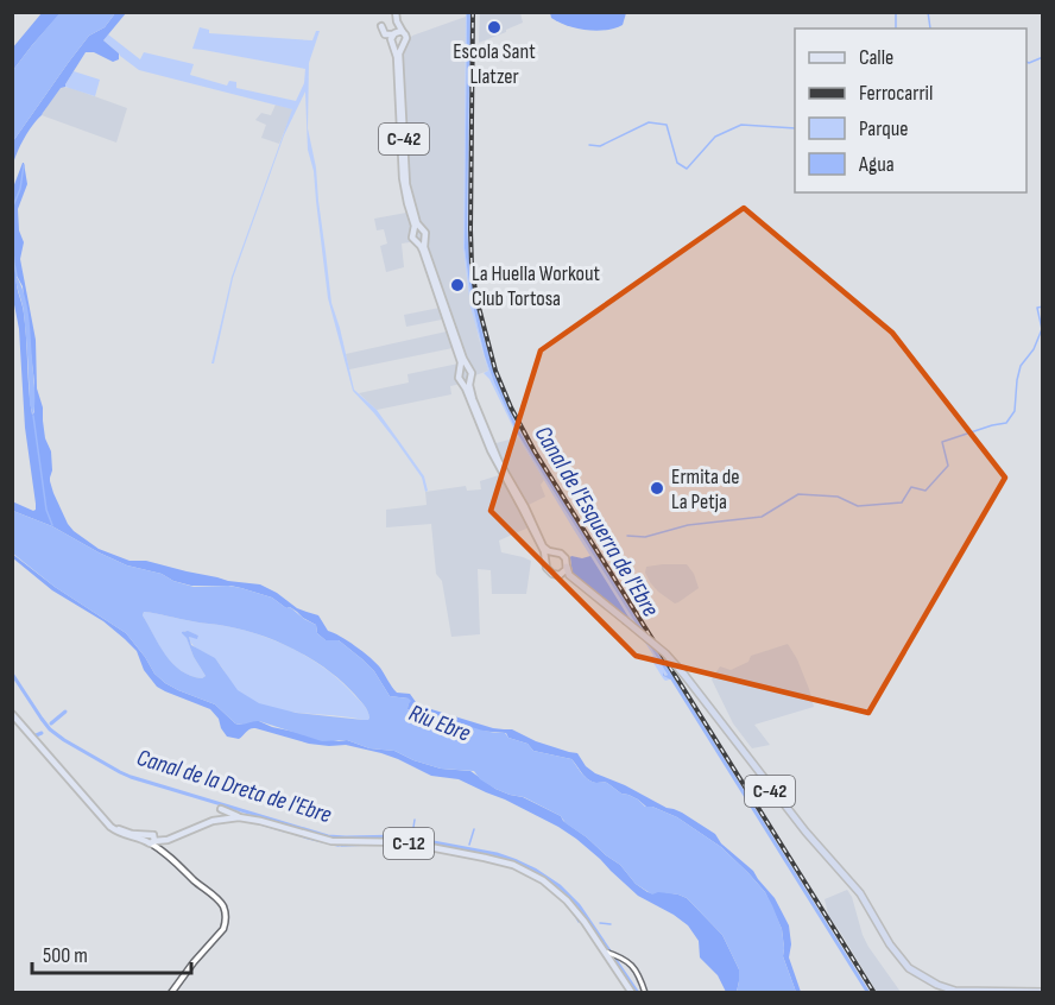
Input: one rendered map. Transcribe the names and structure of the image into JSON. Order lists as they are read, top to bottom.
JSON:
{
  "streets": {
    "highway": ["C-42"],
    "main road": ["C-12"]
  },
  "water": ["Canal de l'Esquerra de l'Ebre", "Riu Ebre", "Canal de la Dreta de l'Ebre"],
  "places": ["Escola Sant Llatzer", "La Huella Workout Club Tortosa", "Ermita de La Petja"],
  "legend": [
    "Calle",
    "Ferrocarril",
    "Parque",
    "Agua"
  ],
  "scale_bar": "500 m"
}
